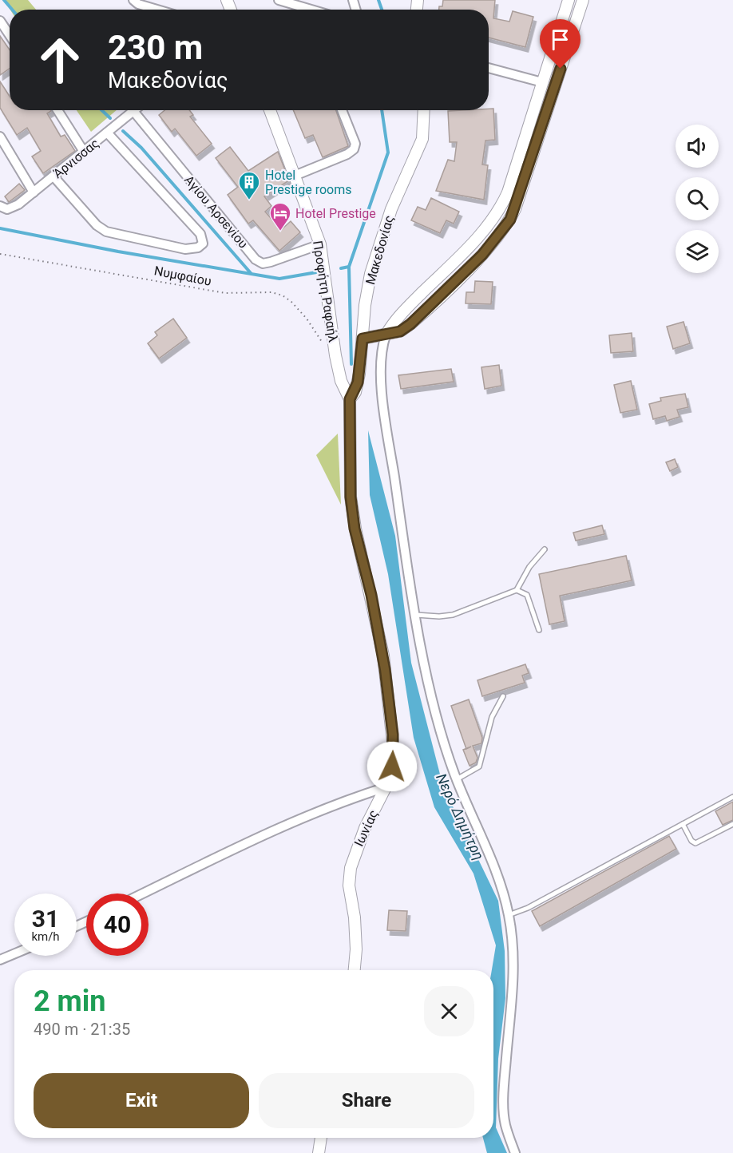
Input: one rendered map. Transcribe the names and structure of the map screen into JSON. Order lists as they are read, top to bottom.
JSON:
{
  "streets": {
    "street": [
      "Άρνισσας",
      "Αγίου Αρσενίου",
      "Μακεδονίας",
      "Προφήτη Ραφαήλ",
      "Ιωνίας"
    ],
    "path": ["Νυμφαίου"]
  },
  "crossings": [
    ["Άρνισσας", "Αγίου Αρσενίου"],
    ["Αγίου Αρσενίου", "Προφήτη Ραφαήλ"],
    ["Μακεδονίας", "Προφήτη Ραφαήλ"],
    ["Μακεδονίας", "Ιωνίας"],
    ["Νυμφαίου", "Προφήτη Ραφαήλ"],
    ["Προφήτη Ραφαήλ", "Ιωνίας"]
  ],
  "water": ["Νερό Δημήτρη"],
  "places": {
    "building": ["Hotel Prestige rooms"],
    "hotel": ["Hotel Prestige"]
  },
  "page": {
    "turn": ["230 m", "Μακεδονίας"],
    "speed": "31 km/h",
    "limit": "40",
    "heading": ["2 min", "490 m · 21:35"],
    "buttons": ["Exit", "Share"]
  }
}
